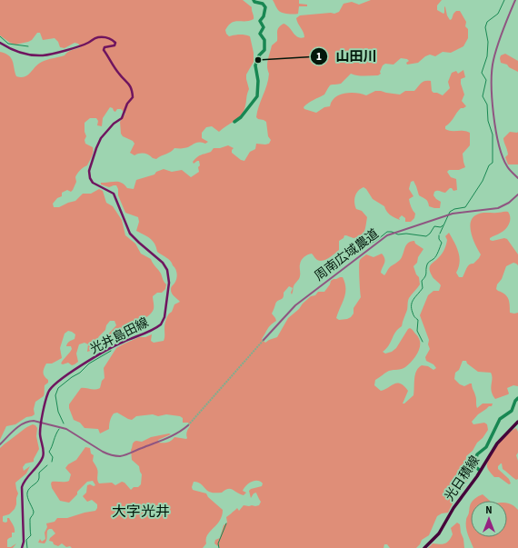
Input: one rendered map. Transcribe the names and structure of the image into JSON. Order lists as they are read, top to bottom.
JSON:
{
  "streets": {
    "main road": ["光井島田線", "光日積線"],
    "street": ["周南広域農道"]
  },
  "districts": ["大字光井"],
  "places": ["山田川"],
  "north": "top"
}
